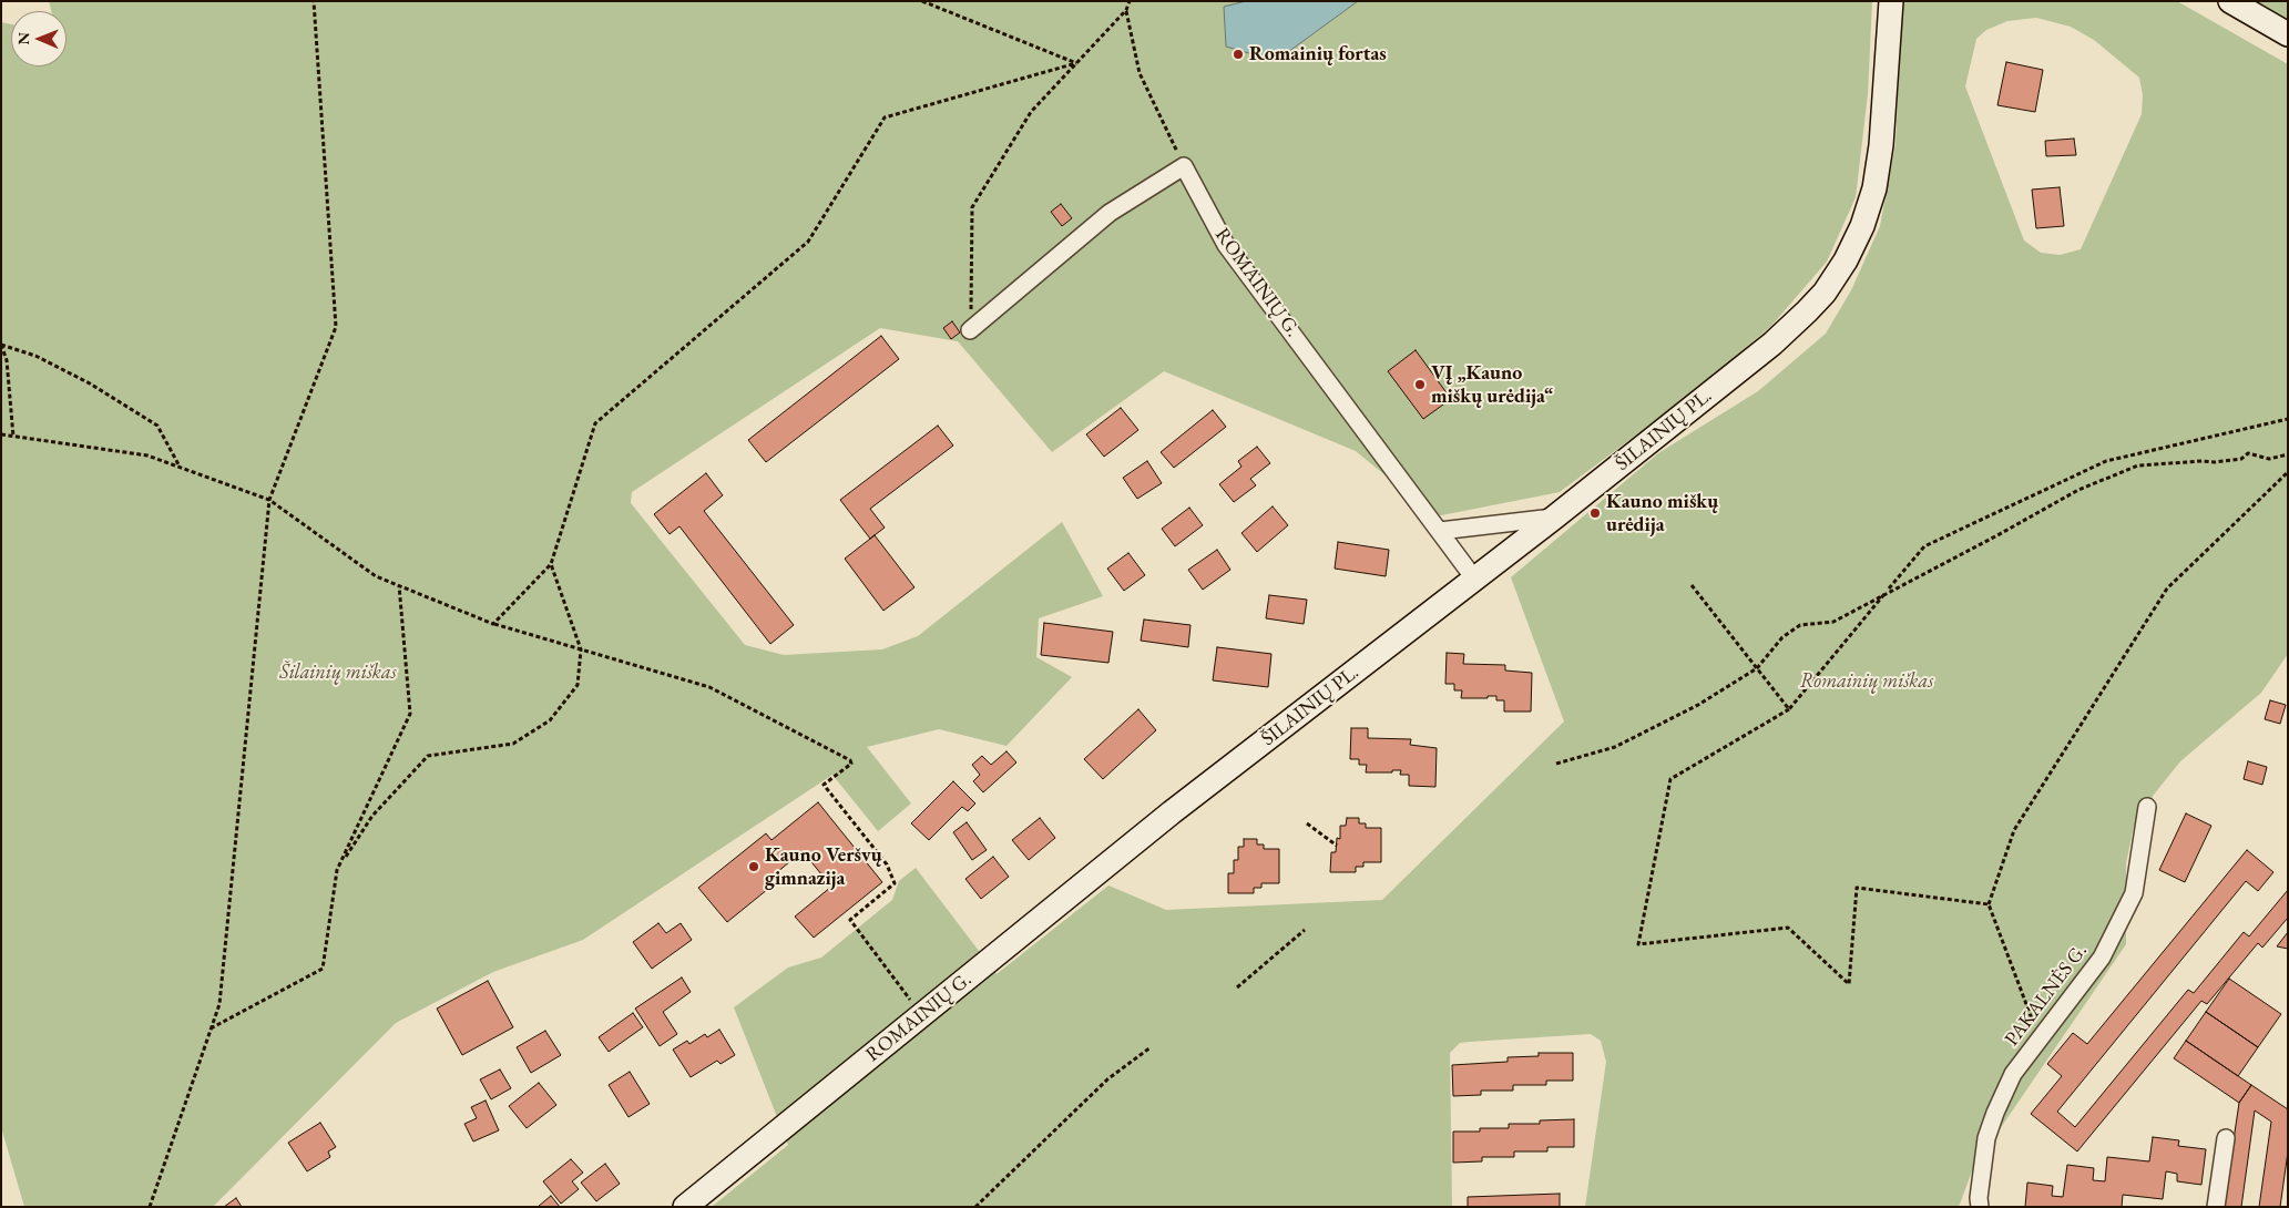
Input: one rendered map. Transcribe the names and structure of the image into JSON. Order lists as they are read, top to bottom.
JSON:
{
  "streets": {
    "main road": ["ROMAINIŲ G.", "ŠILAINIŲ PL."],
    "street": ["PAKALNĖS G."]
  },
  "crossings": [
    ["ROMAINIŲ G.", "ŠILAINIŲ PL."]
  ],
  "parks": ["Šilainių miškas", "Romainių miškas"],
  "places": [
    "Romainių fortas",
    "VĮ „Kauno miškų urėdija“",
    "Kauno miškų urėdija",
    "Kauno Veršvų gimnazija"
  ],
  "north": "left"
}
